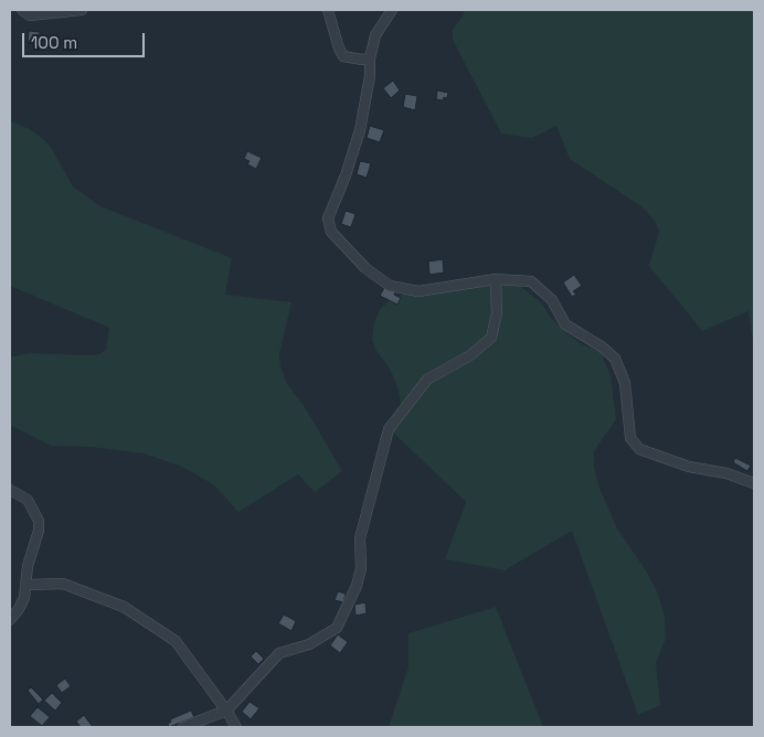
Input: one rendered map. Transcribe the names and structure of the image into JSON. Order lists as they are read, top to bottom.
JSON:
{
  "scale_bar": "100 m"
}
